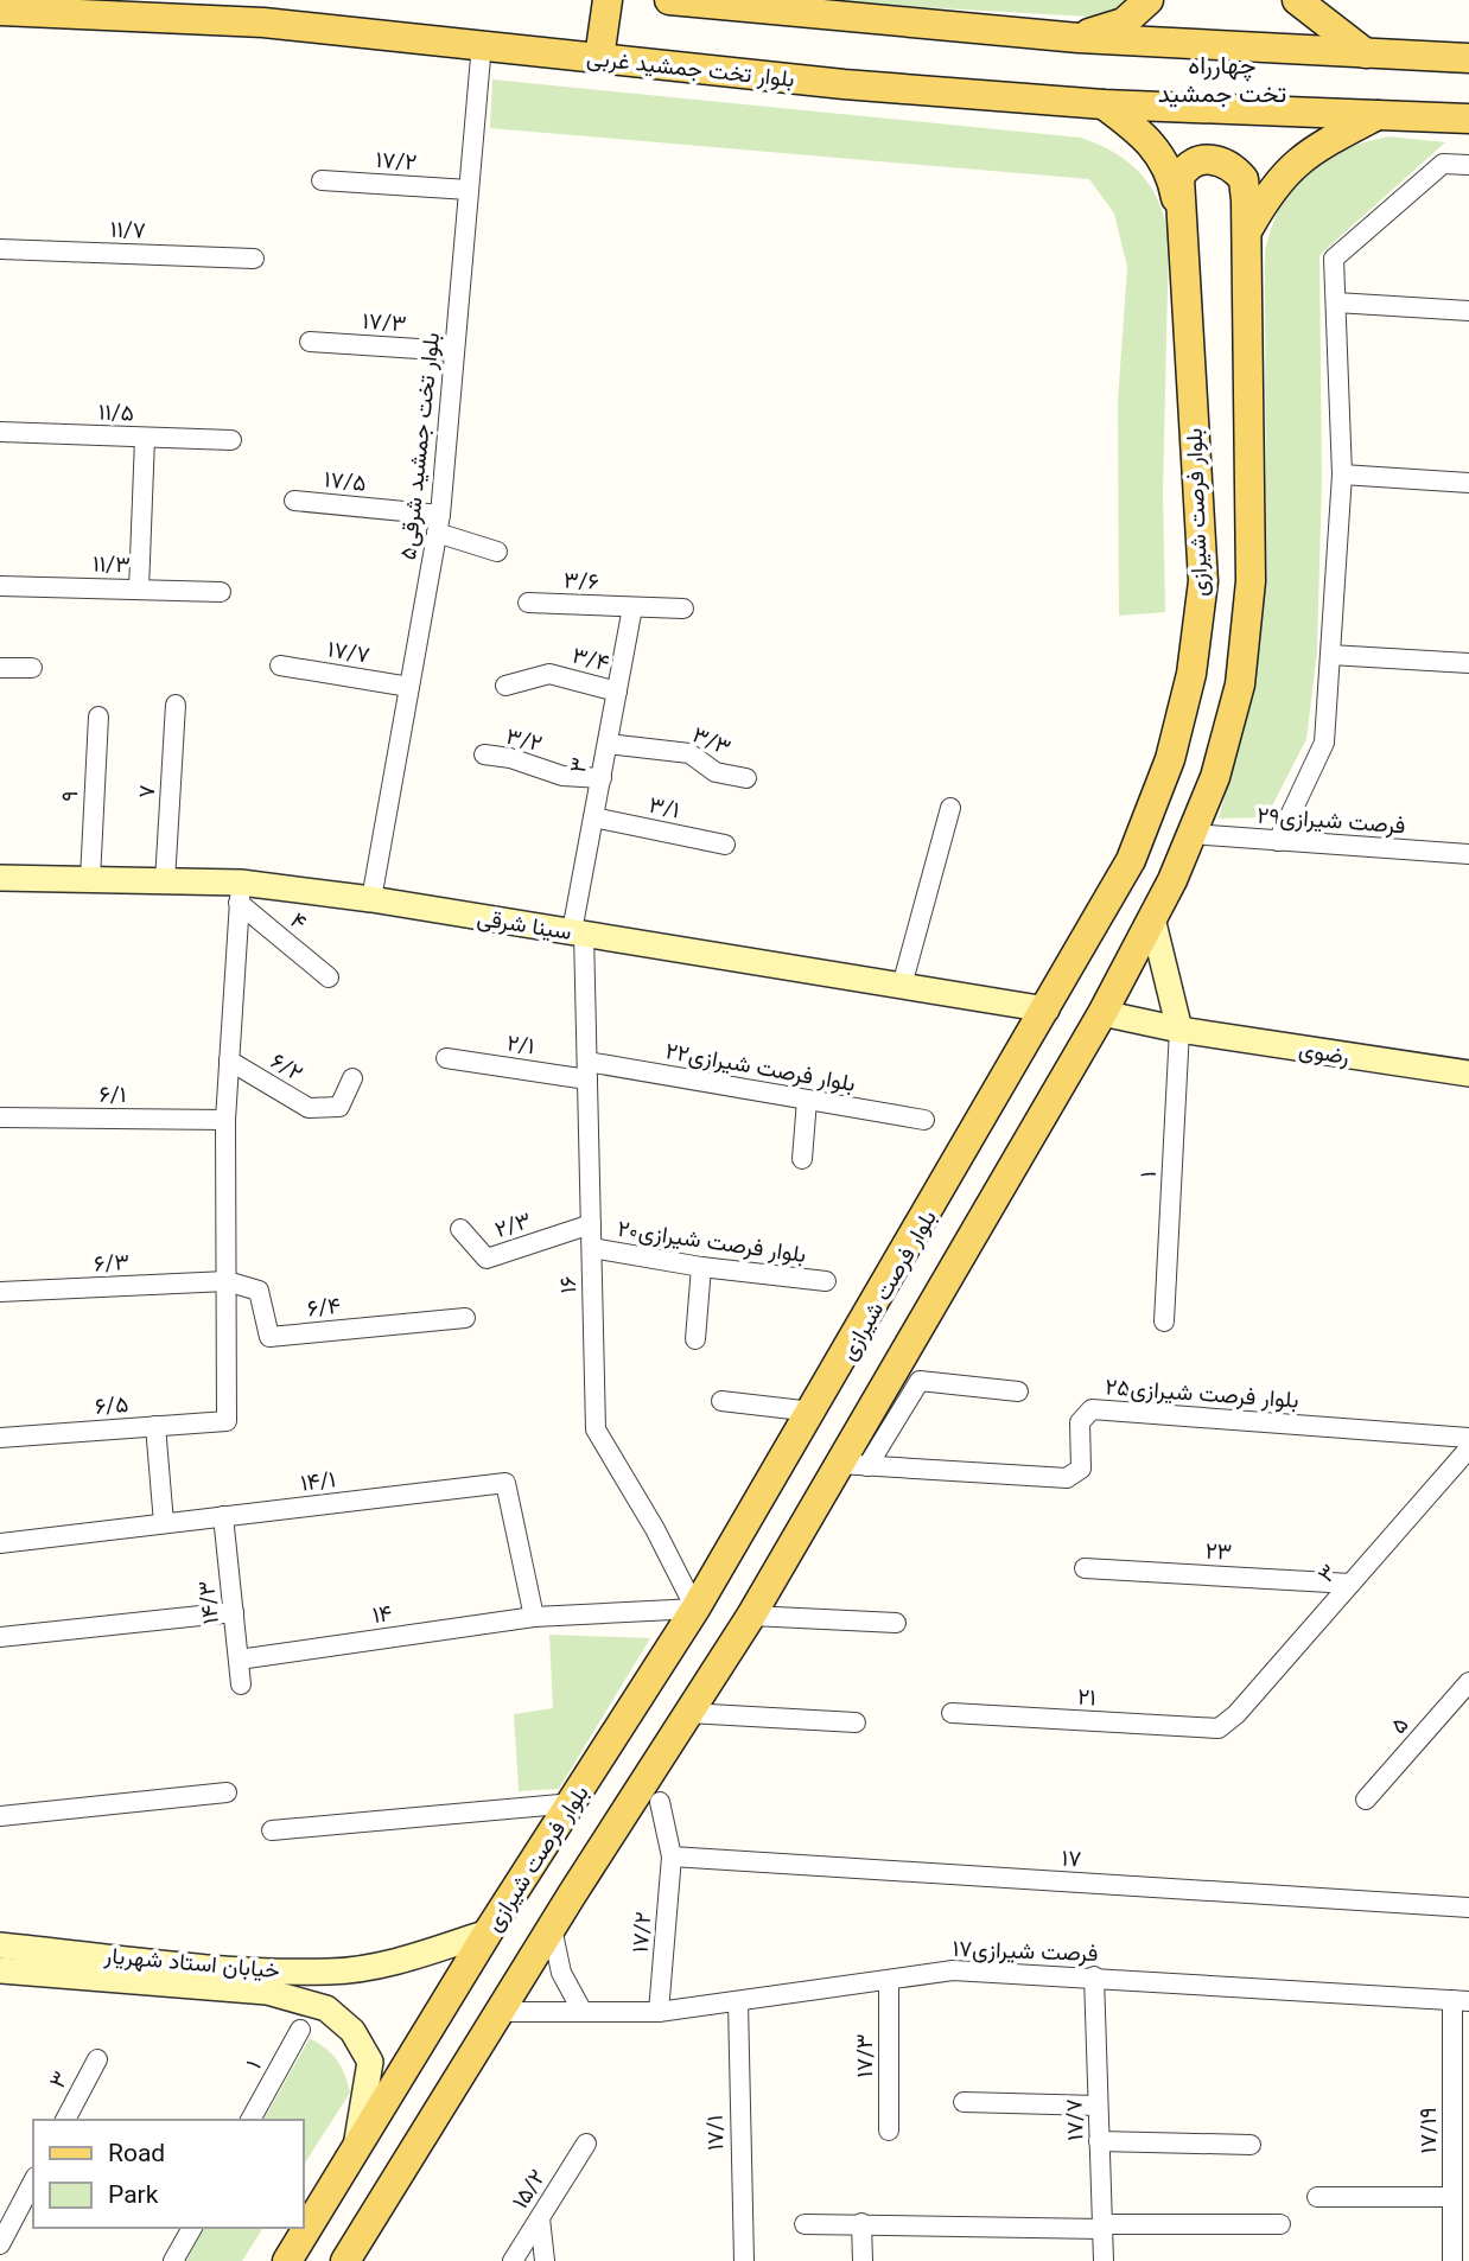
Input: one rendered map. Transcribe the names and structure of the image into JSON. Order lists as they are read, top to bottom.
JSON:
{
  "streets": {
    "main road": ["بلوار تخت جمشید غربی", "بلوار فرصت شیرازی"],
    "street": [
      "۱۷/۲",
      "۱۱/۷",
      "۱۷/۳",
      "۱۱/۵",
      "بلوار تخت جمشید شرقی۵",
      "۱۷/۵",
      "۱۱/۳",
      "۳/۶",
      "۱۷/۷",
      "۳/۴",
      "۳/۲",
      "۳/۳",
      "۳",
      "۷",
      "۹",
      "۳/۱",
      "فرصت شیرازی۲۹",
      "۴",
      "سینا شرقی",
      "۲/۱",
      "رضوی",
      "۶/۲",
      "بلوار فرصت شیرازی۲۲",
      "۶/۱",
      "۱",
      "۲/۳",
      "بلوار فرصت شیرازی۲۰",
      "۶/۳",
      "۱۶",
      "۶/۴",
      "بلوار فرصت شیرازی۲۵",
      "۶/۵",
      "۱۴/۱",
      "۲۳",
      "۱۴/۳",
      "۱۴",
      "۲۱",
      "۵",
      "۱۷",
      "۱۷فرصت شیرازی",
      "خیابان استاد شهریار",
      "۱۷/۱۹",
      "۱۷/۱",
      "۱۵/۲"
    ]
  },
  "crossings": [
    ["بلوار تخت جمشید غربی", "بلوار تخت جمشید شرقی۵"],
    ["۱۷/۲", "بلوار تخت جمشید شرقی۵"],
    ["۱۷/۲", "۱۷"],
    ["۱۷/۲", "۱۷فرصت شیرازی"],
    ["۱۷/۳", "بلوار تخت جمشید شرقی۵"],
    ["۱۷/۳", "۱۷فرصت شیرازی"],
    ["بلوار تخت جمشید شرقی۵", "۱۷/۵"],
    ["بلوار تخت جمشید شرقی۵", "۱۷/۷"],
    ["بلوار تخت جمشید شرقی۵", "سینا شرقی"],
    ["بلوار فرصت شیرازی", "سینا شرقی"],
    ["بلوار فرصت شیرازی", "۱۶"],
    ["بلوار فرصت شیرازی", "۱۴"],
    ["بلوار فرصت شیرازی", "خیابان استاد شهریار"],
    ["۳/۶", "۳"],
    ["۱۷/۷", "۱۷فرصت شیرازی"],
    ["۳/۴", "۳"],
    ["۳/۲", "۳"],
    ["۳/۳", "۳"],
    ["۳", "۳/۱"],
    ["۳", "سینا شرقی"],
    ["۳", "۱۶"],
    ["۳", "۲۳"],
    ["۳", "۲۱"],
    ["۷", "سینا شرقی"],
    ["۹", "سینا شرقی"],
    ["۴", "سینا شرقی"],
    ["سینا شرقی", "۱۶"],
    ["۲/۱", "بلوار فرصت شیرازی۲۲"],
    ["۲/۱", "۱۶"],
    ["رضوی", "۱"],
    ["بلوار فرصت شیرازی۲۲", "۱۶"],
    ["۲/۳", "۱۶"],
    ["بلوار فرصت شیرازی۲۰", "۱۶"],
    ["۶/۳", "۶/۴"],
    ["۶/۳", "۶/۵"],
    ["۱۶", "۱۴"],
    ["۶/۴", "۶/۵"],
    ["۱۴/۱", "۱۴/۳"],
    ["۱۴/۱", "۱۴"],
    ["۱۴/۳", "۱۴"],
    ["۱۷فرصت شیرازی", "۱۷/۱۹"],
    ["۱۷فرصت شیرازی", "۱۷/۱"]
  ],
  "districts": ["چهارراه تخت جمشید"],
  "legend": ["Road", "Park"]
}
